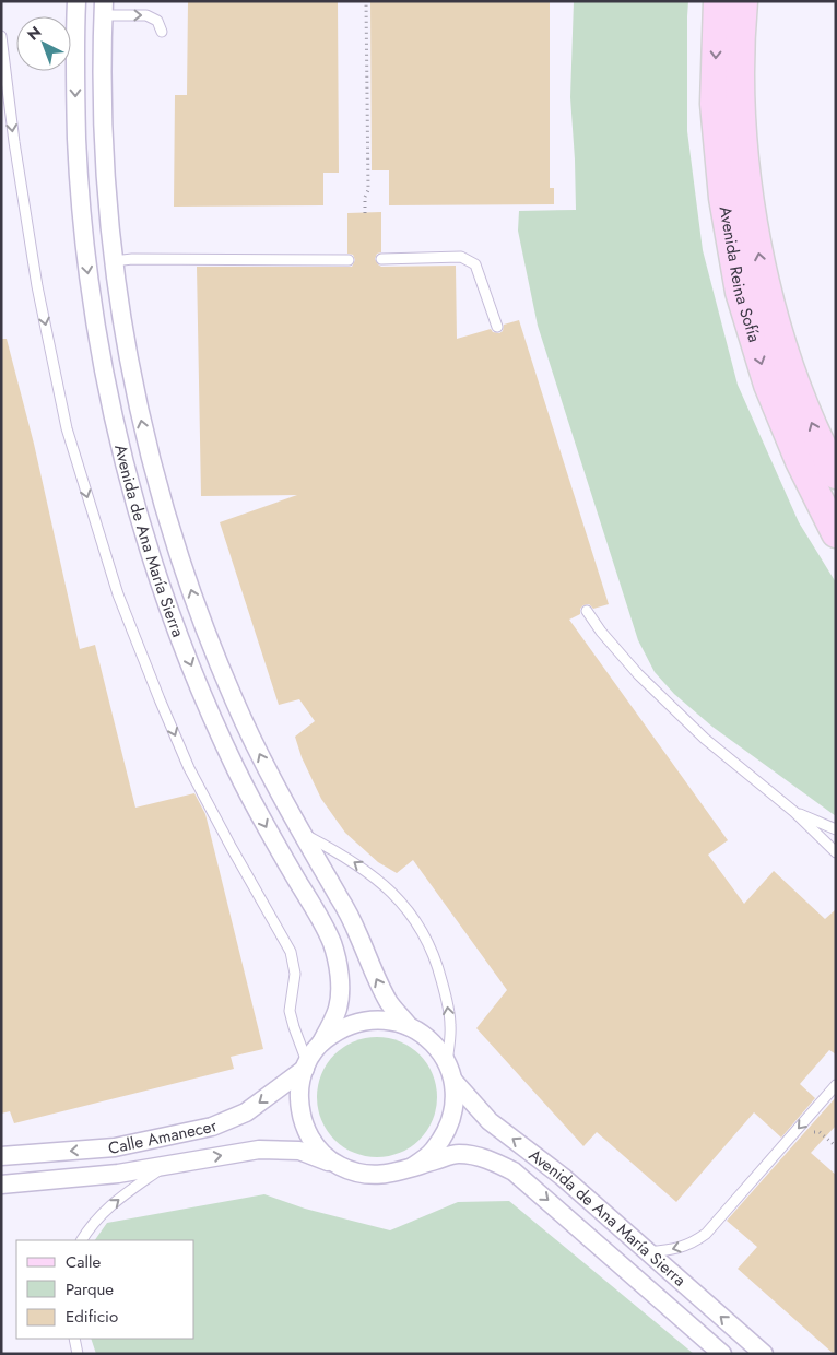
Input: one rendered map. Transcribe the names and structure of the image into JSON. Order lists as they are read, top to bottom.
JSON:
{
  "streets": {
    "main road": ["Avenida Reina Sofía"],
    "street": ["Avenida de Ana María Sierra", "Calle Amanecer"]
  },
  "crossings": [
    ["Avenida de Ana María Sierra", "Calle Amanecer"]
  ],
  "legend": ["Calle", "Parque", "Edificio"],
  "north": "top left"
}
